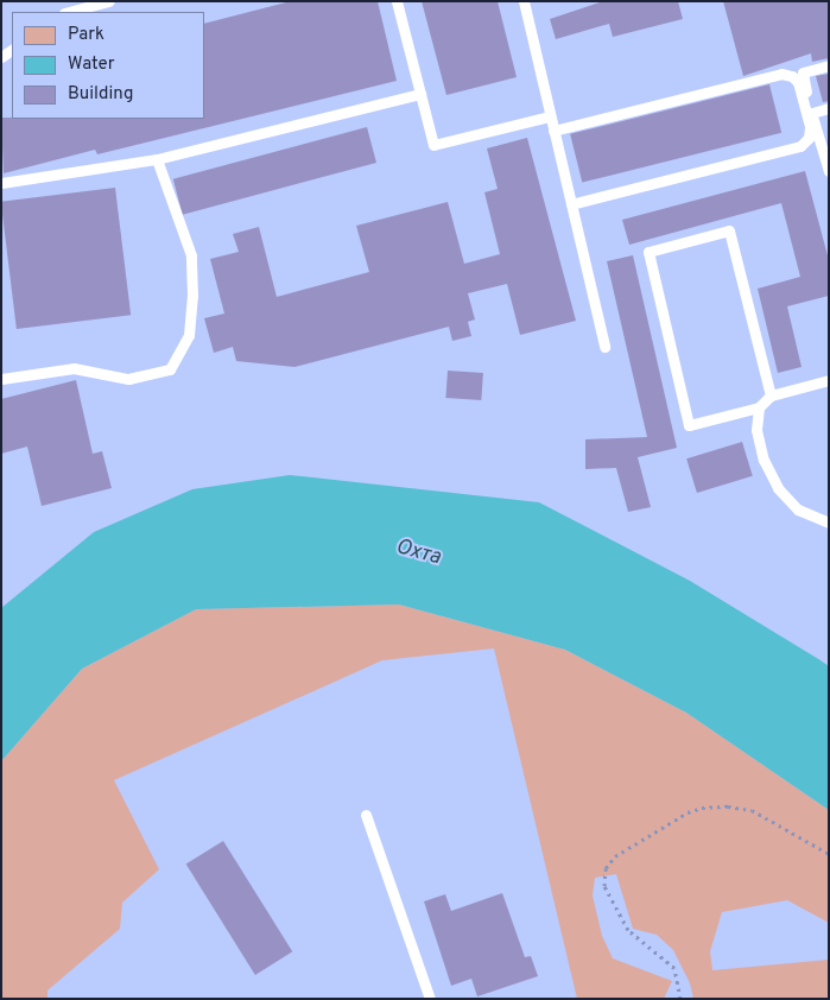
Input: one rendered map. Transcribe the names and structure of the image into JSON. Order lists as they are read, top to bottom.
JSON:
{
  "water": ["Охта"],
  "legend": ["Park", "Water", "Building"]
}
